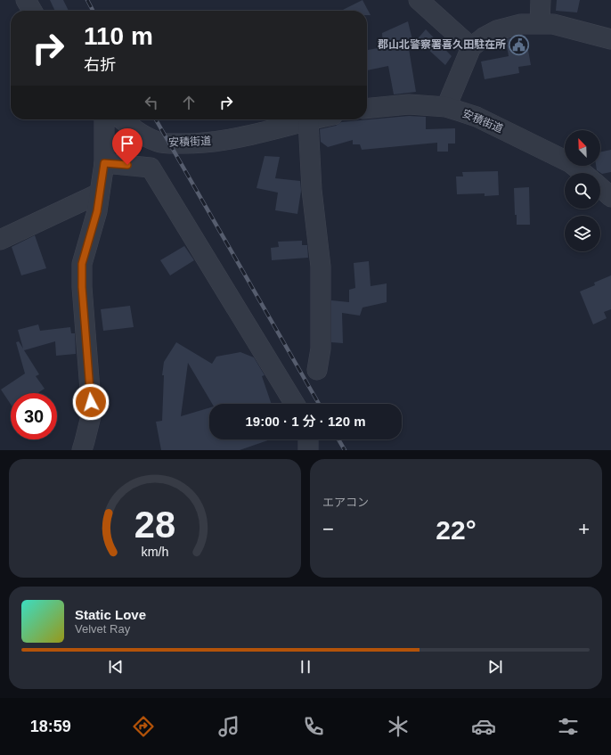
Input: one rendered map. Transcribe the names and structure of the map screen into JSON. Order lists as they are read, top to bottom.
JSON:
{
  "streets": {
    "street": ["安積街道"]
  },
  "places": {
    "public building": ["郡山北警察署喜久田駐在所"]
  },
  "north": "top left",
  "page": {
    "turn": ["110 m", "右折"],
    "limit": "30",
    "trip": "19:00 · 1 分 · 120 m",
    "tile": "エアコン",
    "heat": ["−", "22°", "+"],
    "song": ["Static Love", "Velvet Ray"],
    "tabs": "18:59",
    "gauge": ["28", "km/h"]
  }
}
